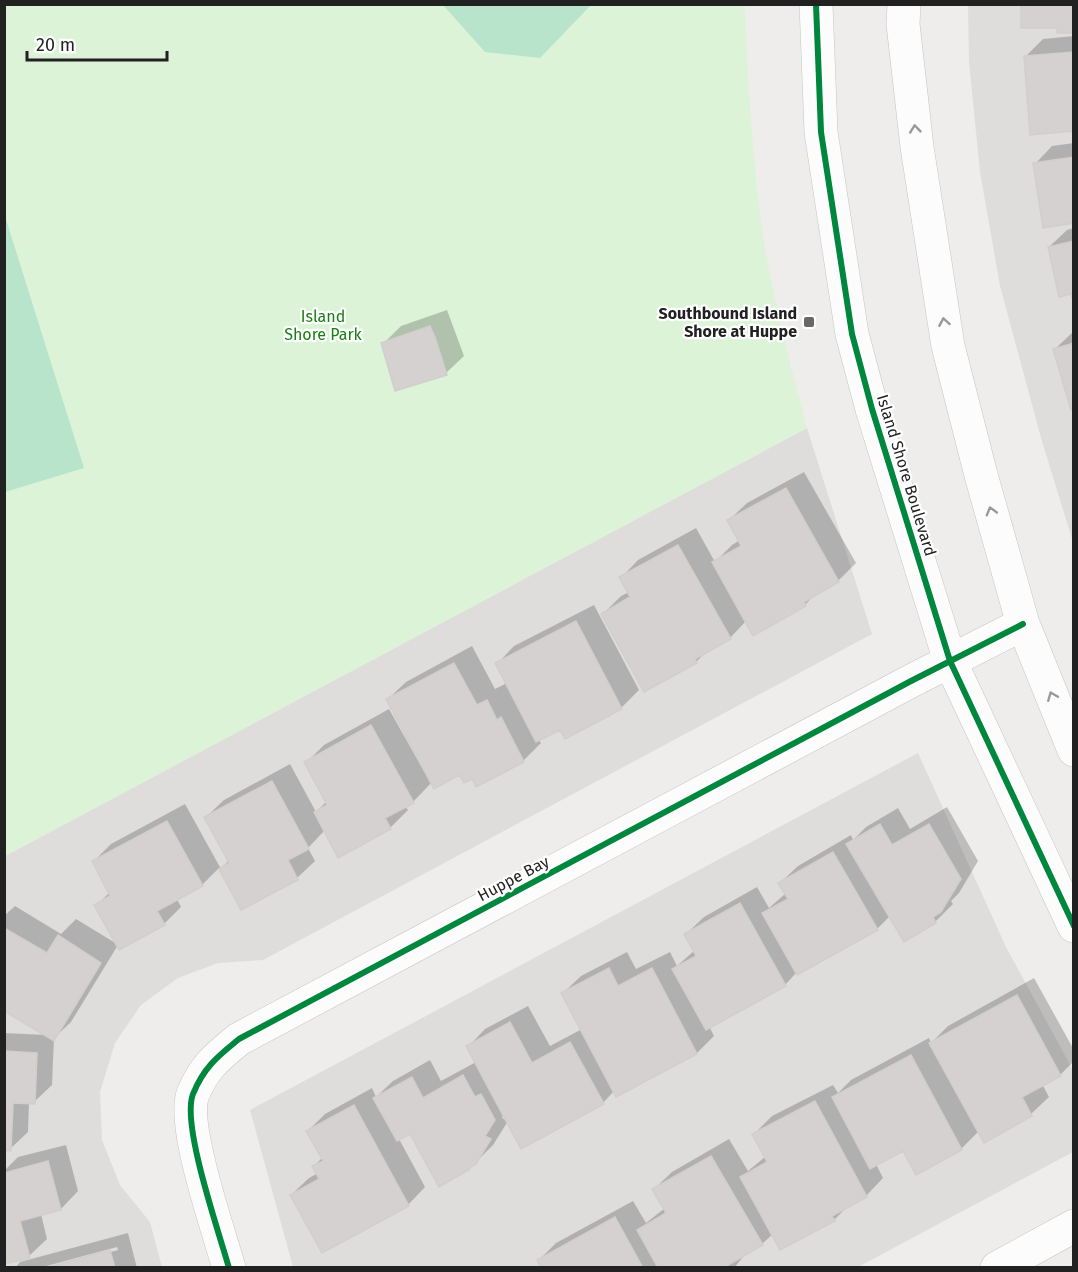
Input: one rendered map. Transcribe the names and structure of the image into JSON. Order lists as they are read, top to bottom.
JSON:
{
  "streets": {
    "street": ["Island Shore Boulevard", "Huppe Bay"]
  },
  "crossings": [
    ["Island Shore Boulevard", "Huppe Bay"]
  ],
  "parks": ["Island Shore Park"],
  "places": {
    "transit": ["Southbound Island Shore at Huppe"]
  },
  "scale_bar": "20 m"
}
